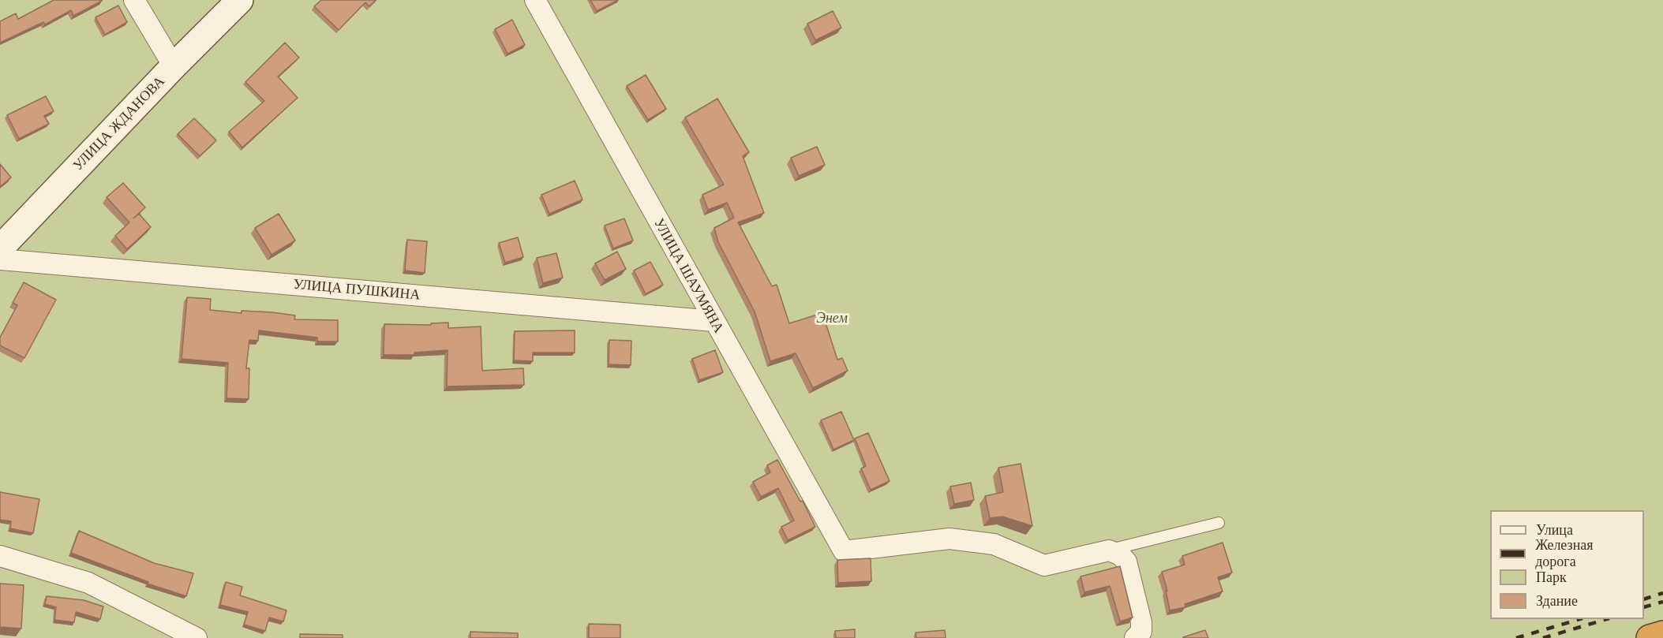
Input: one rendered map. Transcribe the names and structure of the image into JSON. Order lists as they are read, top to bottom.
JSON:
{
  "streets": {
    "street": ["УЛИЦА ЖДАНОВА", "УЛИЦА ШАУМЯНА", "УЛИЦА ПУШКИНА"]
  },
  "crossings": [
    ["УЛИЦА ШАУМЯНА", "УЛИЦА ПУШКИНА"]
  ],
  "parks": ["Энем"],
  "legend": [
    "Улица",
    "Железная дорога",
    "Парк",
    "Здание"
  ]
}
